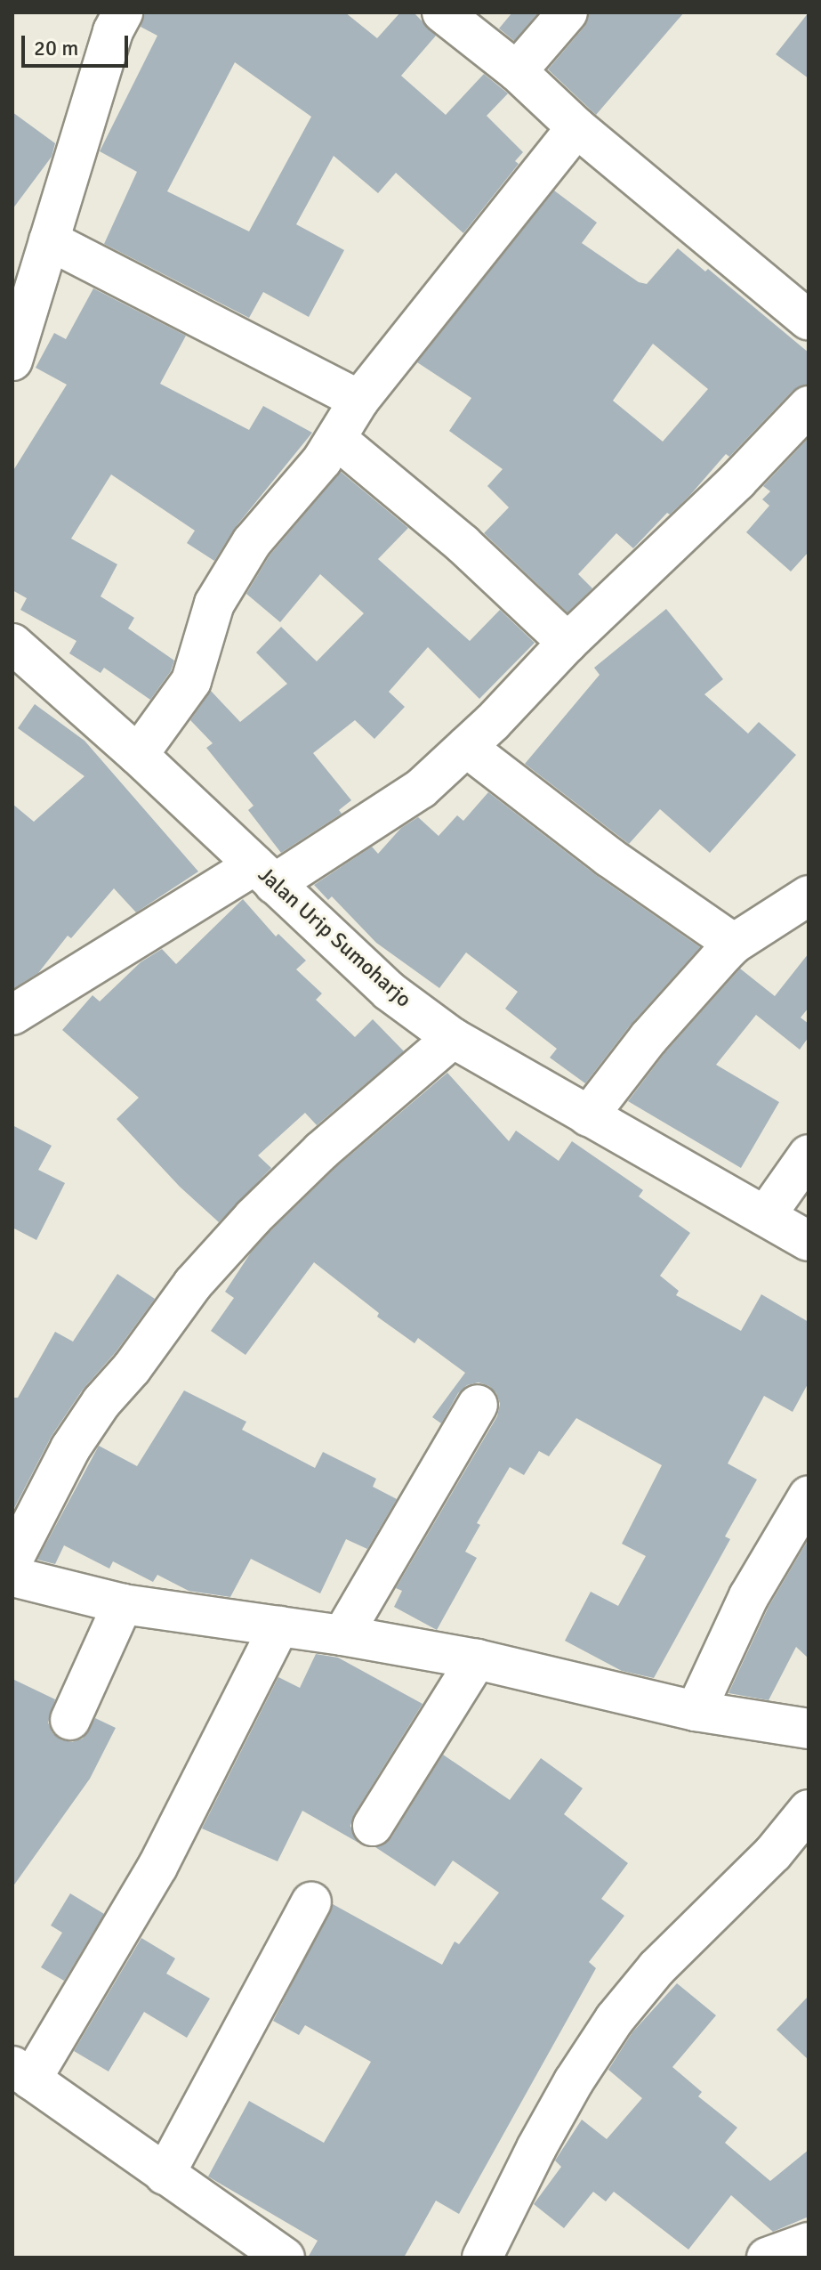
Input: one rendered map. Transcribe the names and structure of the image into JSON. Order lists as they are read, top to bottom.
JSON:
{
  "streets": {
    "street": ["Jalan Urip Sumoharjo"]
  },
  "scale_bar": "20 m"
}
